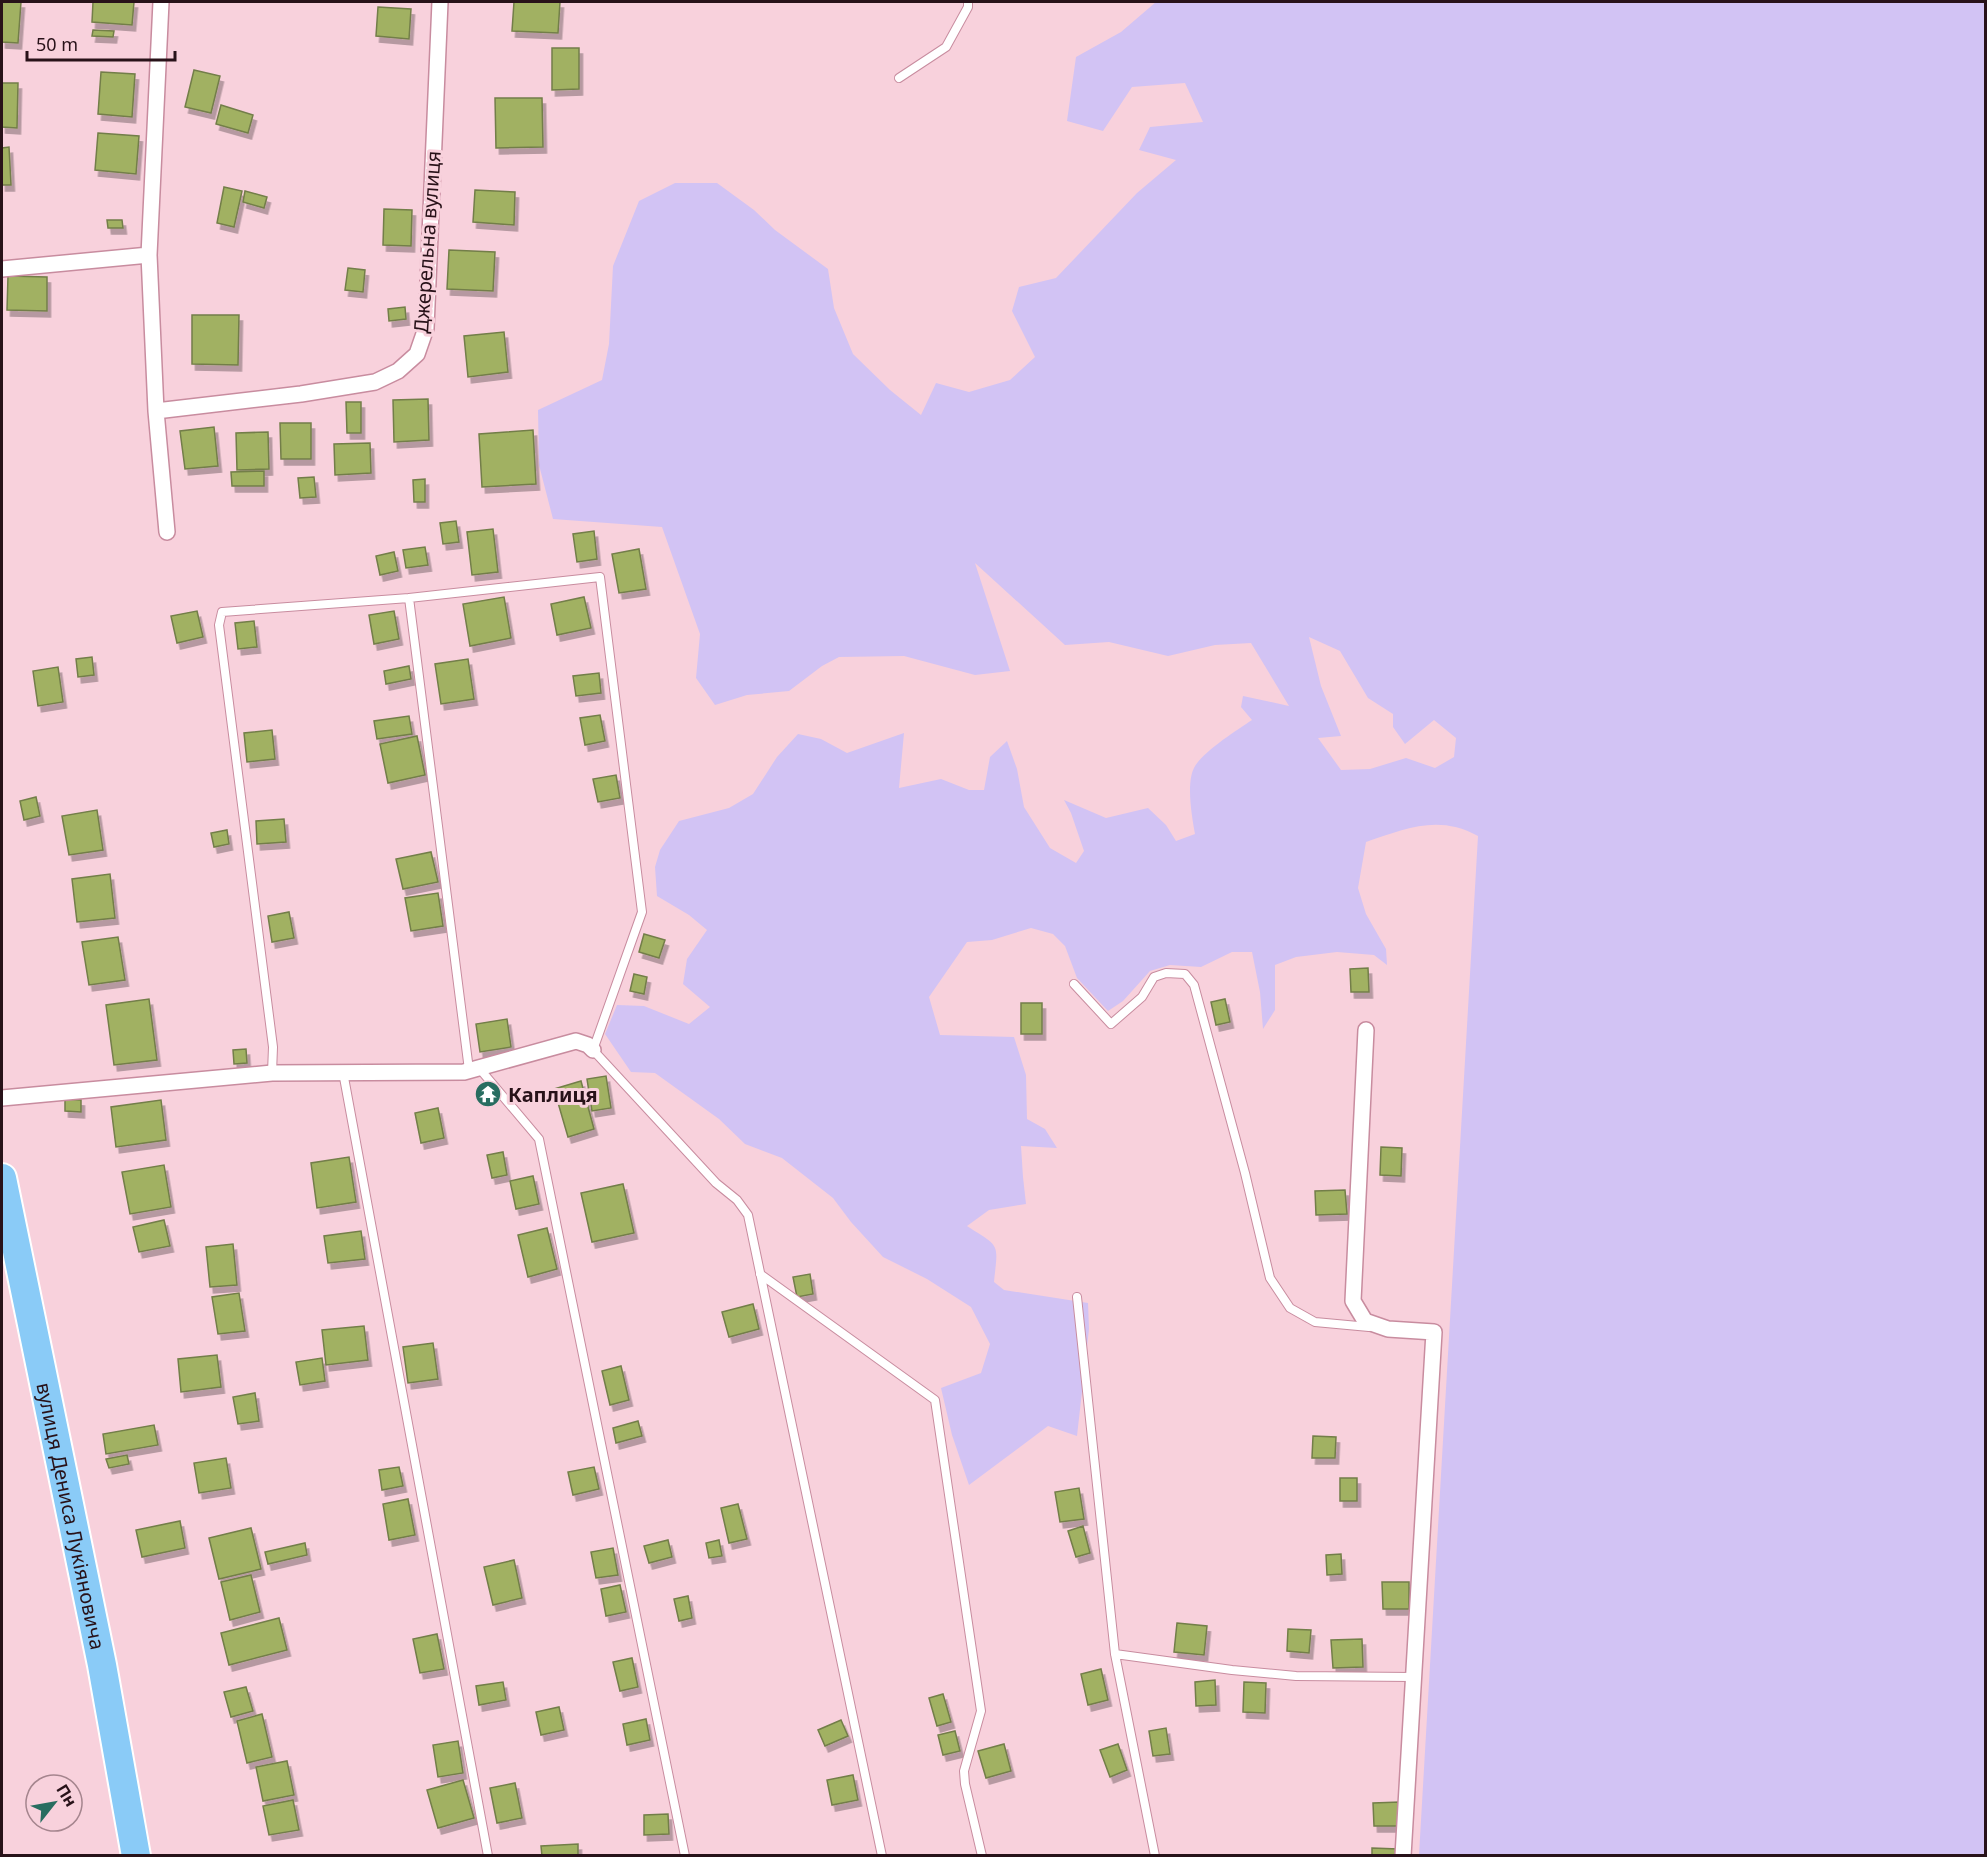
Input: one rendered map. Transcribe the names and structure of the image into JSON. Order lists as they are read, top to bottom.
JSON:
{
  "streets": {
    "highway": ["вулиця Дениса Лукіяновича"],
    "street": ["Джерельна вулиця"]
  },
  "places": {
    "temple": ["Каплиця"]
  },
  "scale_bar": "50 m",
  "north": "top right"
}
